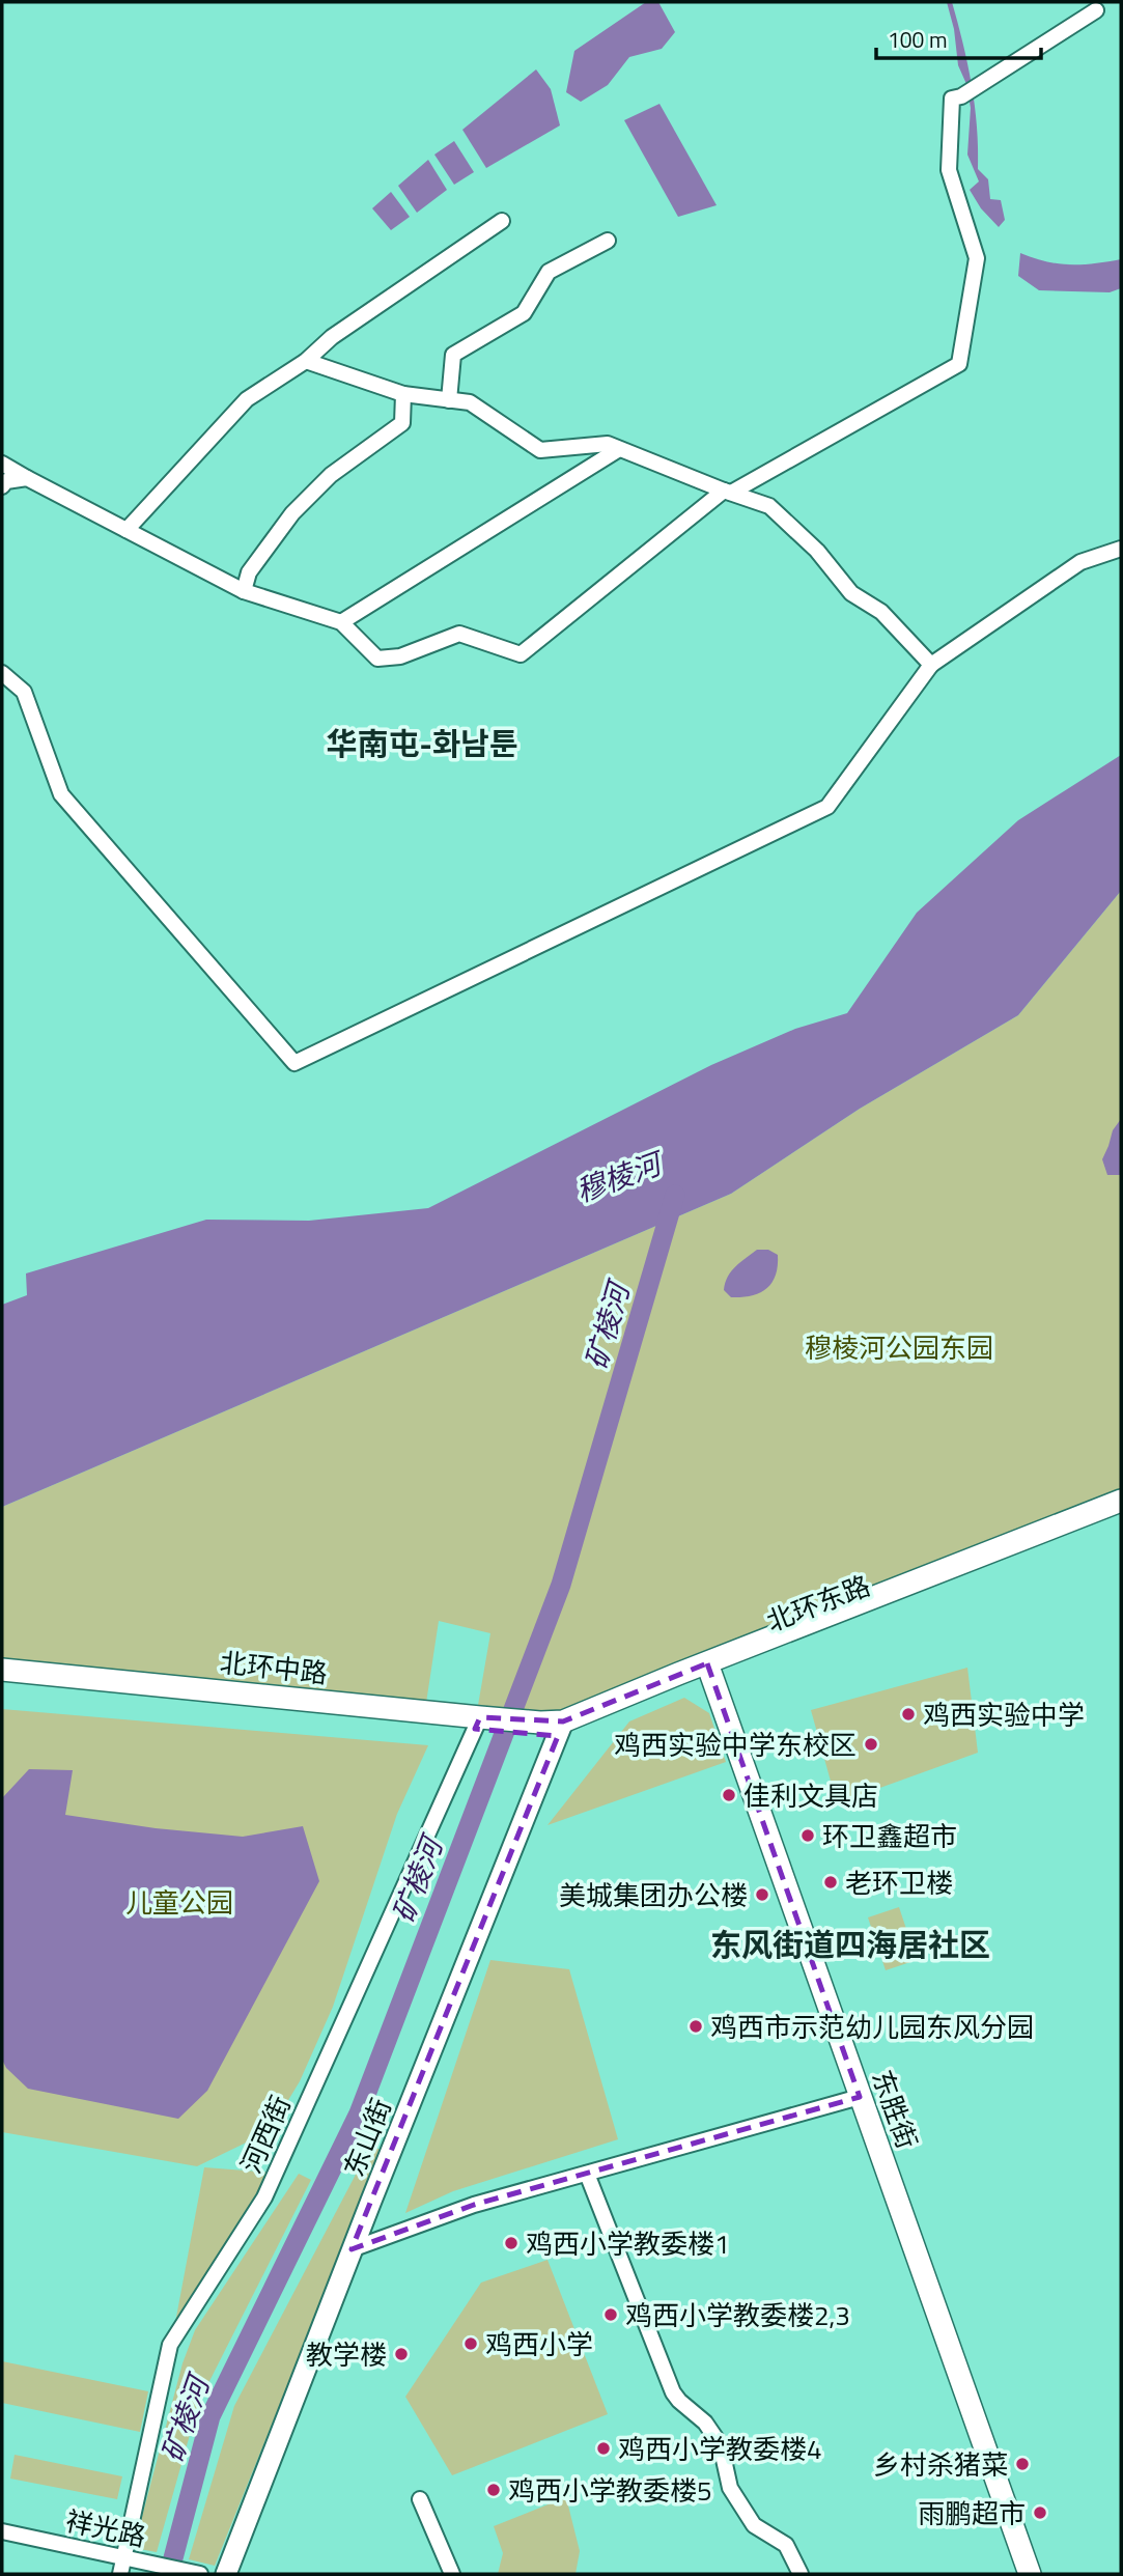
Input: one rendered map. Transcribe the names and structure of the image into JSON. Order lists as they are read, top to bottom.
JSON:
{
  "streets": {
    "highway": ["北环东路", "北环中路", "东胜街"],
    "main road": ["东山街"],
    "street": ["河西街", "祥光路"]
  },
  "crossings": [
    ["北环东路", "北环中路"],
    ["北环东路", "东胜街"],
    ["北环东路", "东山街"],
    ["北环中路", "河西街"],
    ["北环中路", "东山街"],
    ["河西街", "祥光路"]
  ],
  "districts": ["华南屯-화남툰", "东风街道四海居社区"],
  "water": ["穆棱河", "矿棱河"],
  "parks": ["穆棱河公园东园", "儿童公园"],
  "places": [
    "鸡西实验中学",
    "鸡西实验中学东校区",
    "佳利文具店",
    "环卫鑫超市",
    "老环卫楼",
    "美城集团办公楼",
    "鸡西市示范幼儿园东风分园",
    "鸡西小学教委楼1",
    "鸡西小学教委楼2,3",
    "鸡西小学",
    "教学楼",
    "鸡西小学教委楼4",
    "乡村杀猪菜",
    "鸡西小学教委楼5",
    "雨鹏超市"
  ],
  "scale_bar": "100 m"
}
